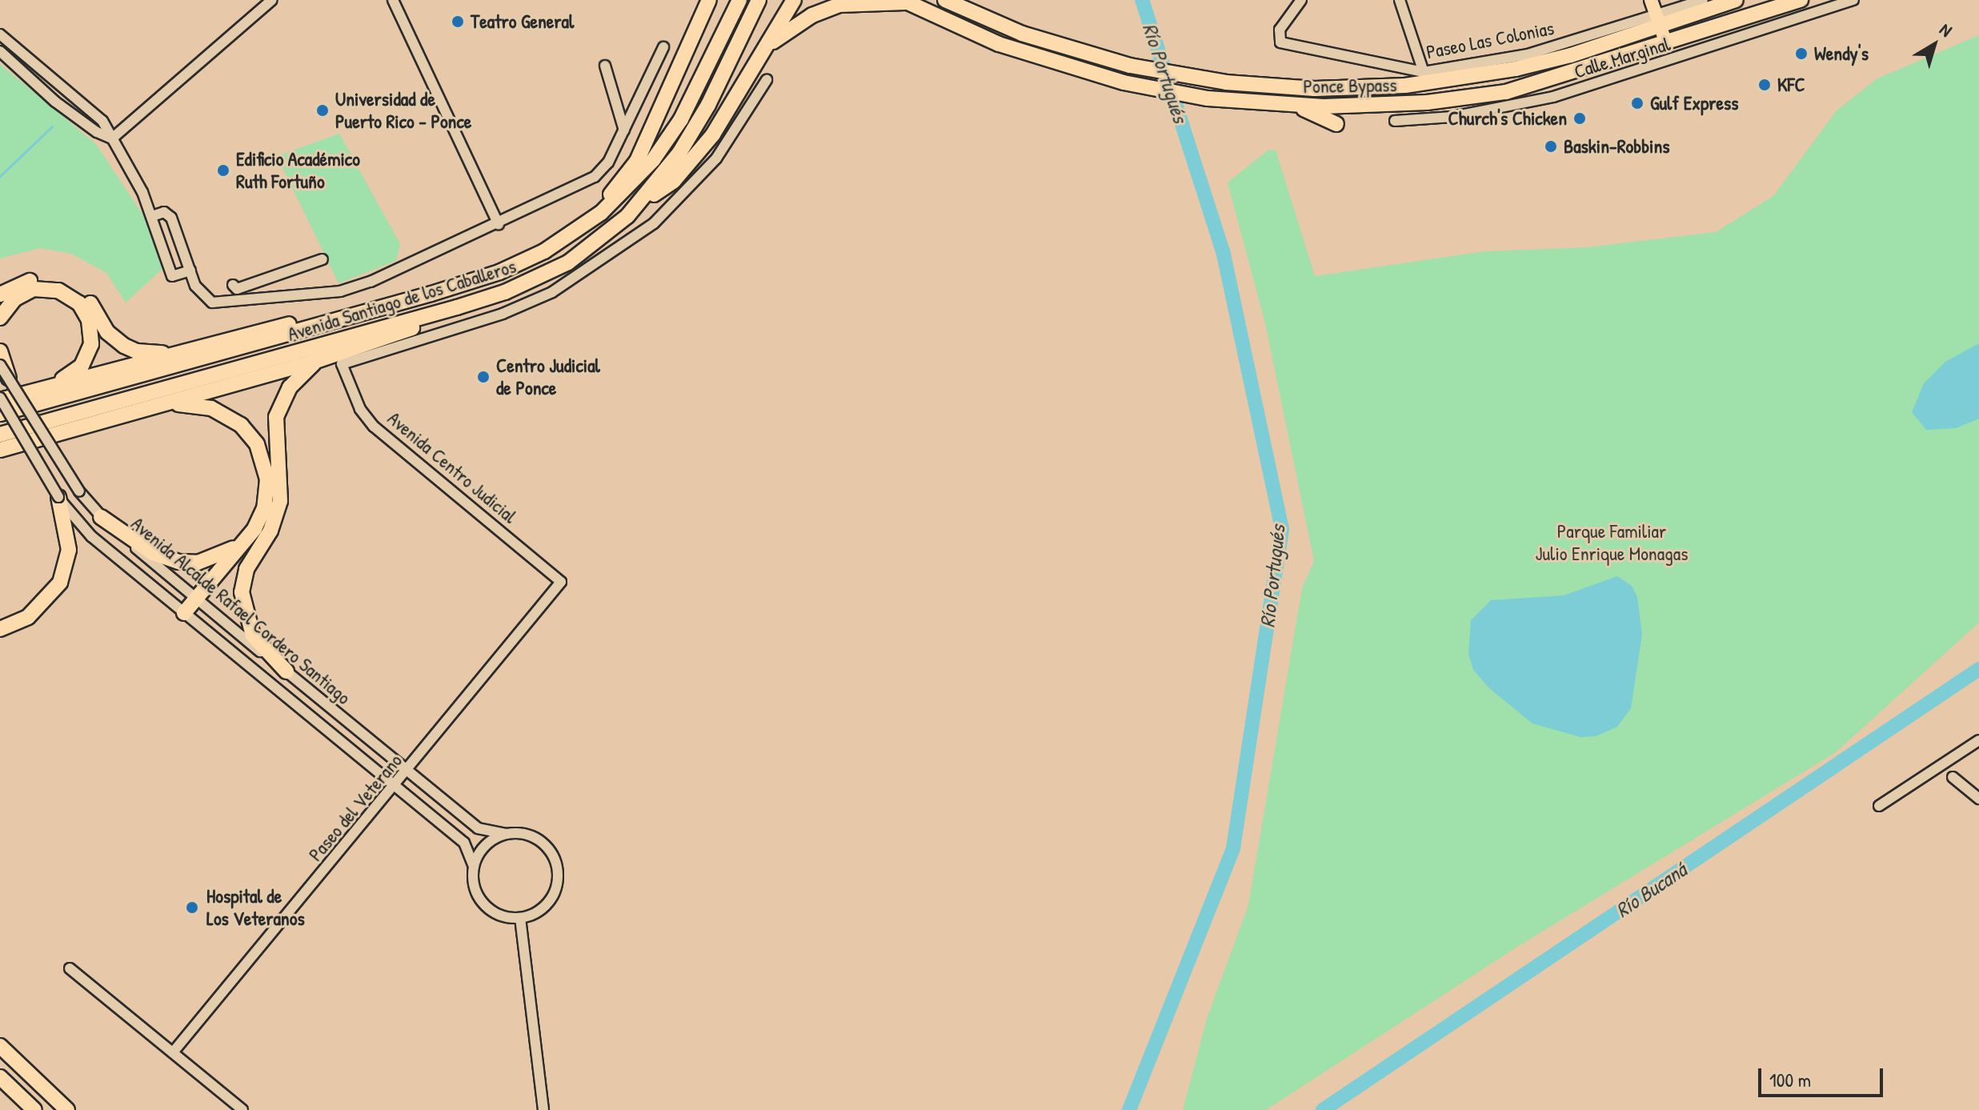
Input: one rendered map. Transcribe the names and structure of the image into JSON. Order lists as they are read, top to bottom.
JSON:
{
  "streets": {
    "highway": ["Ponce Bypass", "Avenida Santiago de los Caballeros"],
    "street": [
      "Paseo Las Colonias",
      "Calle Marginal",
      "Avenida Centro Judicial",
      "Avenida Alcalde Rafael Cordero Santiago",
      "Paseo del Veterano"
    ]
  },
  "crossings": [
    ["Paseo Las Colonias", "Ponce Bypass"],
    ["Calle Marginal", "Ponce Bypass"],
    ["Avenida Centro Judicial", "Paseo del Veterano"],
    ["Avenida Alcalde Rafael Cordero Santiago", "Paseo del Veterano"]
  ],
  "water": ["Río Portugués", "Río Bucaná"],
  "parks": ["Parque Familiar Julio Enrique Monagas"],
  "places": [
    "Teatro General",
    "Wendy's",
    "KFC",
    "Gulf Express",
    "Universidad de Puerto Rico - Ponce",
    "Church's Chicken",
    "Baskin-Robbins",
    "Edificio Académico Ruth Fortuño",
    "Centro Judicial de Ponce",
    "Hospital de Los Veteranos"
  ],
  "scale_bar": "100 m",
  "north": "top right"
}
